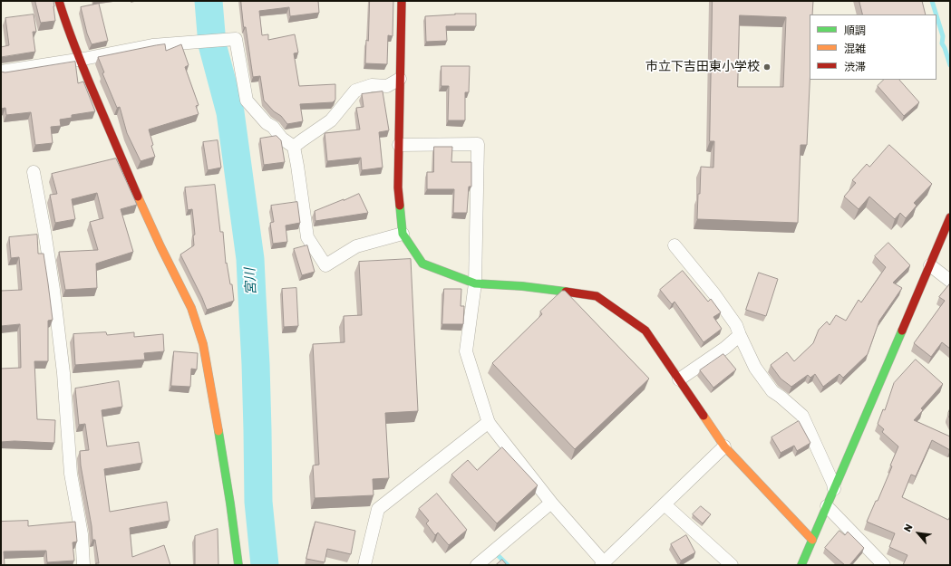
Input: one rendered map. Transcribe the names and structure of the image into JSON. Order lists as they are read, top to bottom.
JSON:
{
  "water": ["宮川"],
  "places": ["市立下吉田東小学校"],
  "legend": ["順調", "混雑", "渋滞"],
  "north": "top left"
}
